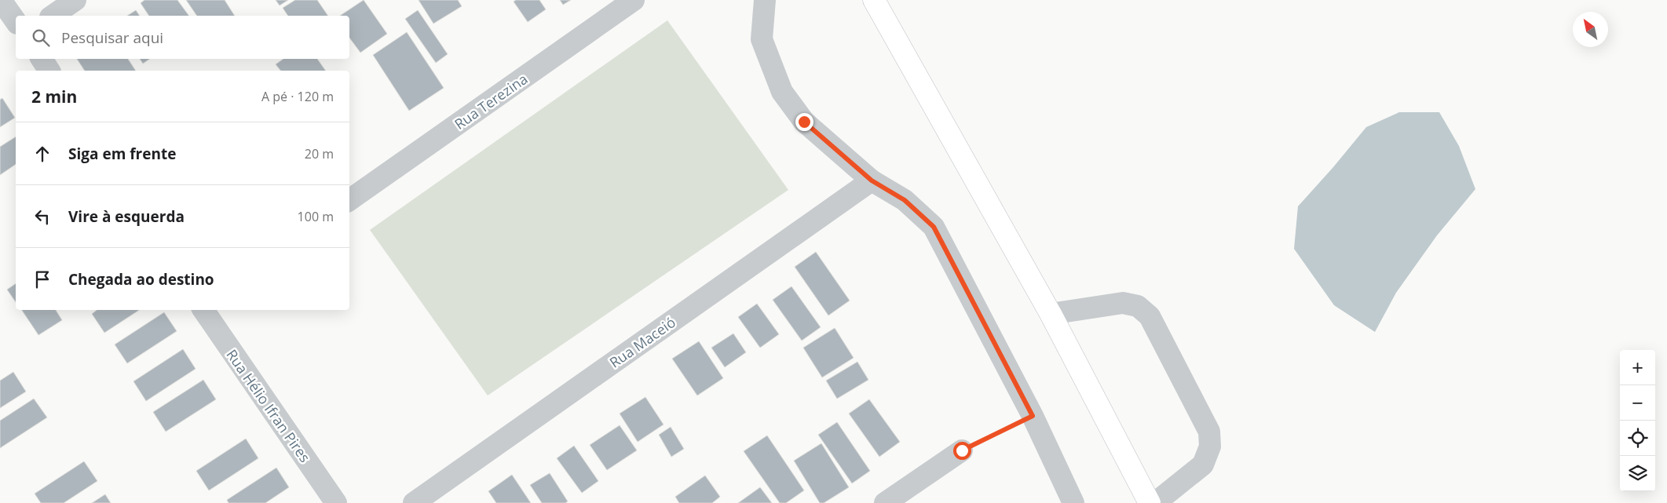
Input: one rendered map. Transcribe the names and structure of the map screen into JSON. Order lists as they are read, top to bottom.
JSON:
{
  "streets": {
    "street": ["Rua Terezina", "Rua Maceió", "Rua Hélio Ifran Pires"]
  },
  "north": "top left",
  "page": {
    "search": "Pesquisar aqui",
    "heading": ["2 min", "A pé · 120 m"],
    "list": [
      ["Siga em frente", "20 m"],
      ["Vire à esquerda", "100 m"],
      "Chegada ao destino"
    ],
    "map_buttons": ["+", "−"]
  }
}
